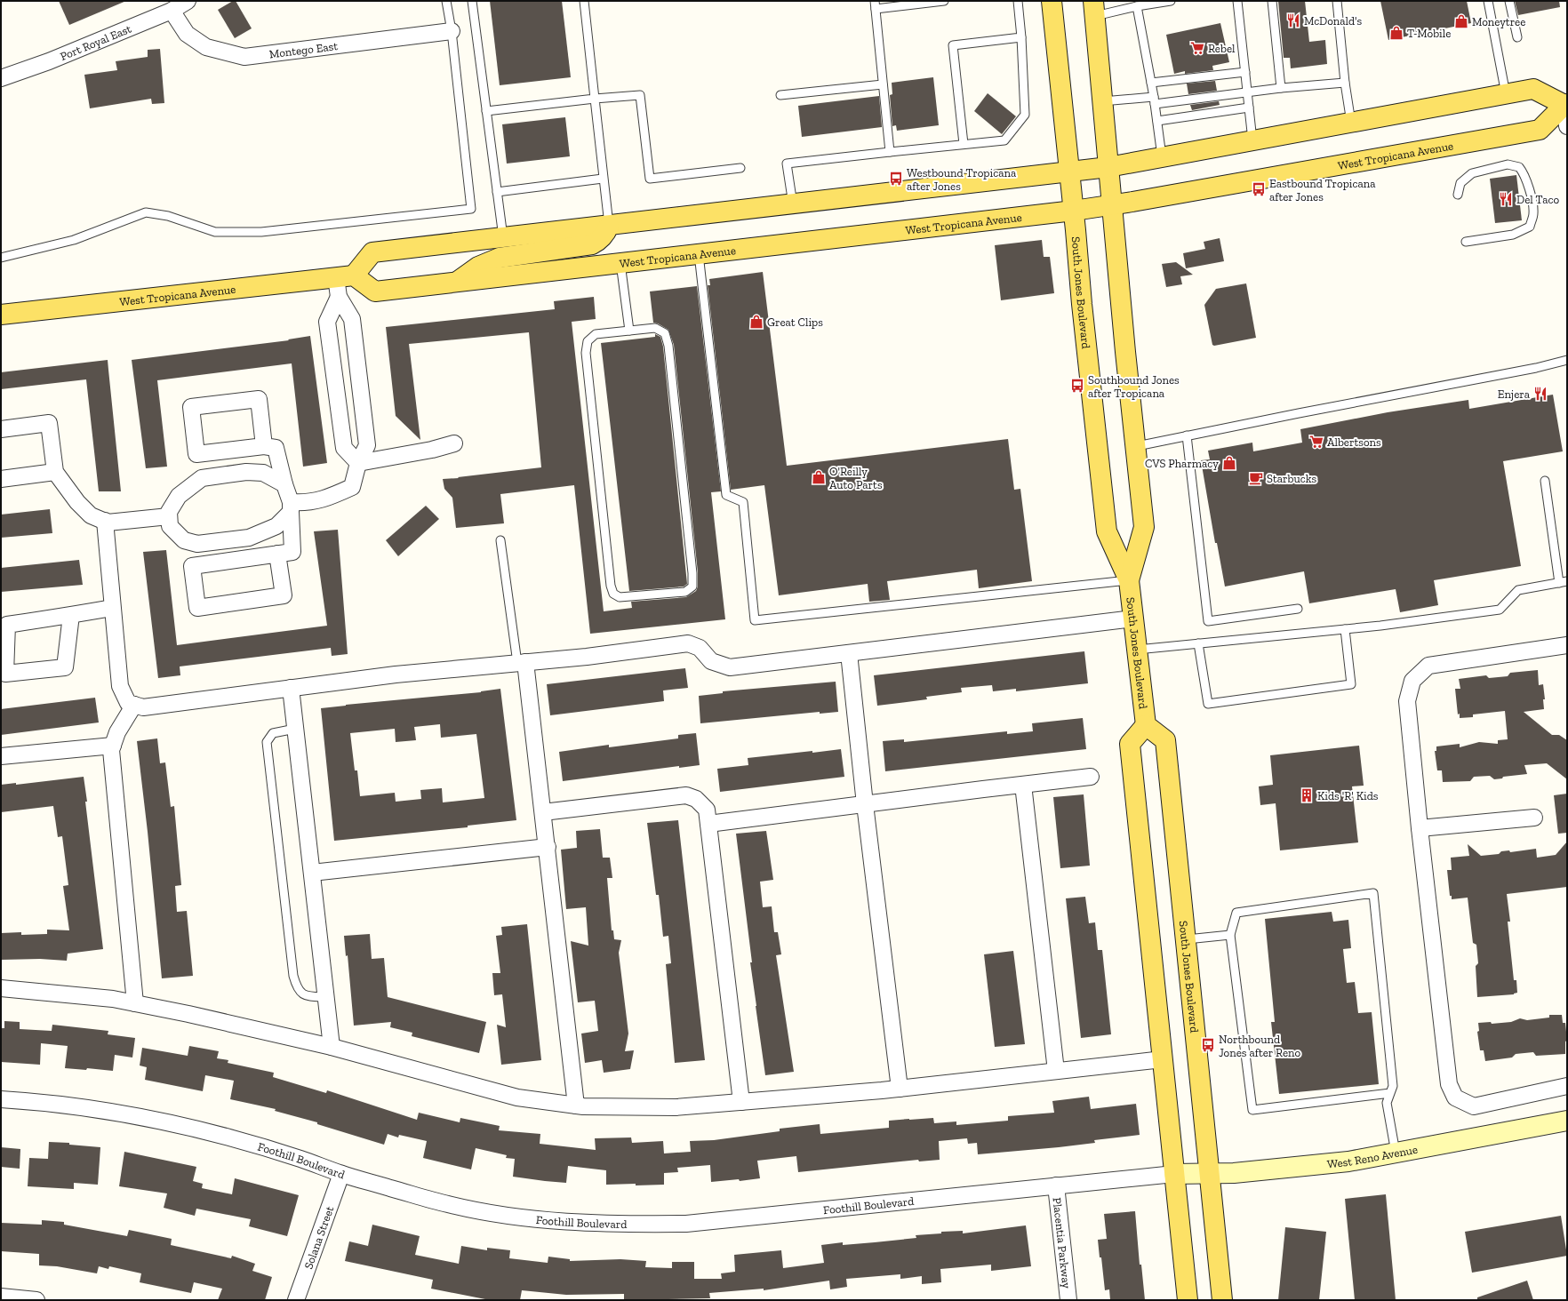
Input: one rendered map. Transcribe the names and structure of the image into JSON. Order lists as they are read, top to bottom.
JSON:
{
  "streets": {
    "main road": ["West Tropicana Avenue", "South Jones Boulevard"],
    "street": [
      "Port Royal East",
      "Montego East",
      "West Reno Avenue",
      "Foothill Boulevard",
      "Solana Street",
      "Placentia Parkway"
    ]
  },
  "crossings": [
    ["Port Royal East", "Montego East"],
    ["West Tropicana Avenue", "South Jones Boulevard"],
    ["South Jones Boulevard", "West Reno Avenue"],
    ["South Jones Boulevard", "Foothill Boulevard"],
    ["West Reno Avenue", "Foothill Boulevard"],
    ["Foothill Boulevard", "Solana Street"],
    ["Foothill Boulevard", "Placentia Parkway"]
  ],
  "places": {
    "restaurant": ["McDonald's", "Del Taco", "Enjera"],
    "shop": [
      "Moneytree",
      "T-Mobile",
      "Great Clips",
      "CVS Pharmacy",
      "O'Reilly Auto Parts"
    ],
    "supermarket": ["Rebel", "Albertsons"],
    "bus stop": [
      "Westbound Tropicana after Jones",
      "Eastbound Tropicana after Jones",
      "Southbound Jones after Tropicana",
      "Northbound Jones after Reno"
    ],
    "cafe": ["Starbucks"],
    "building": ["Kids 'R' Kids"]
  }
}
